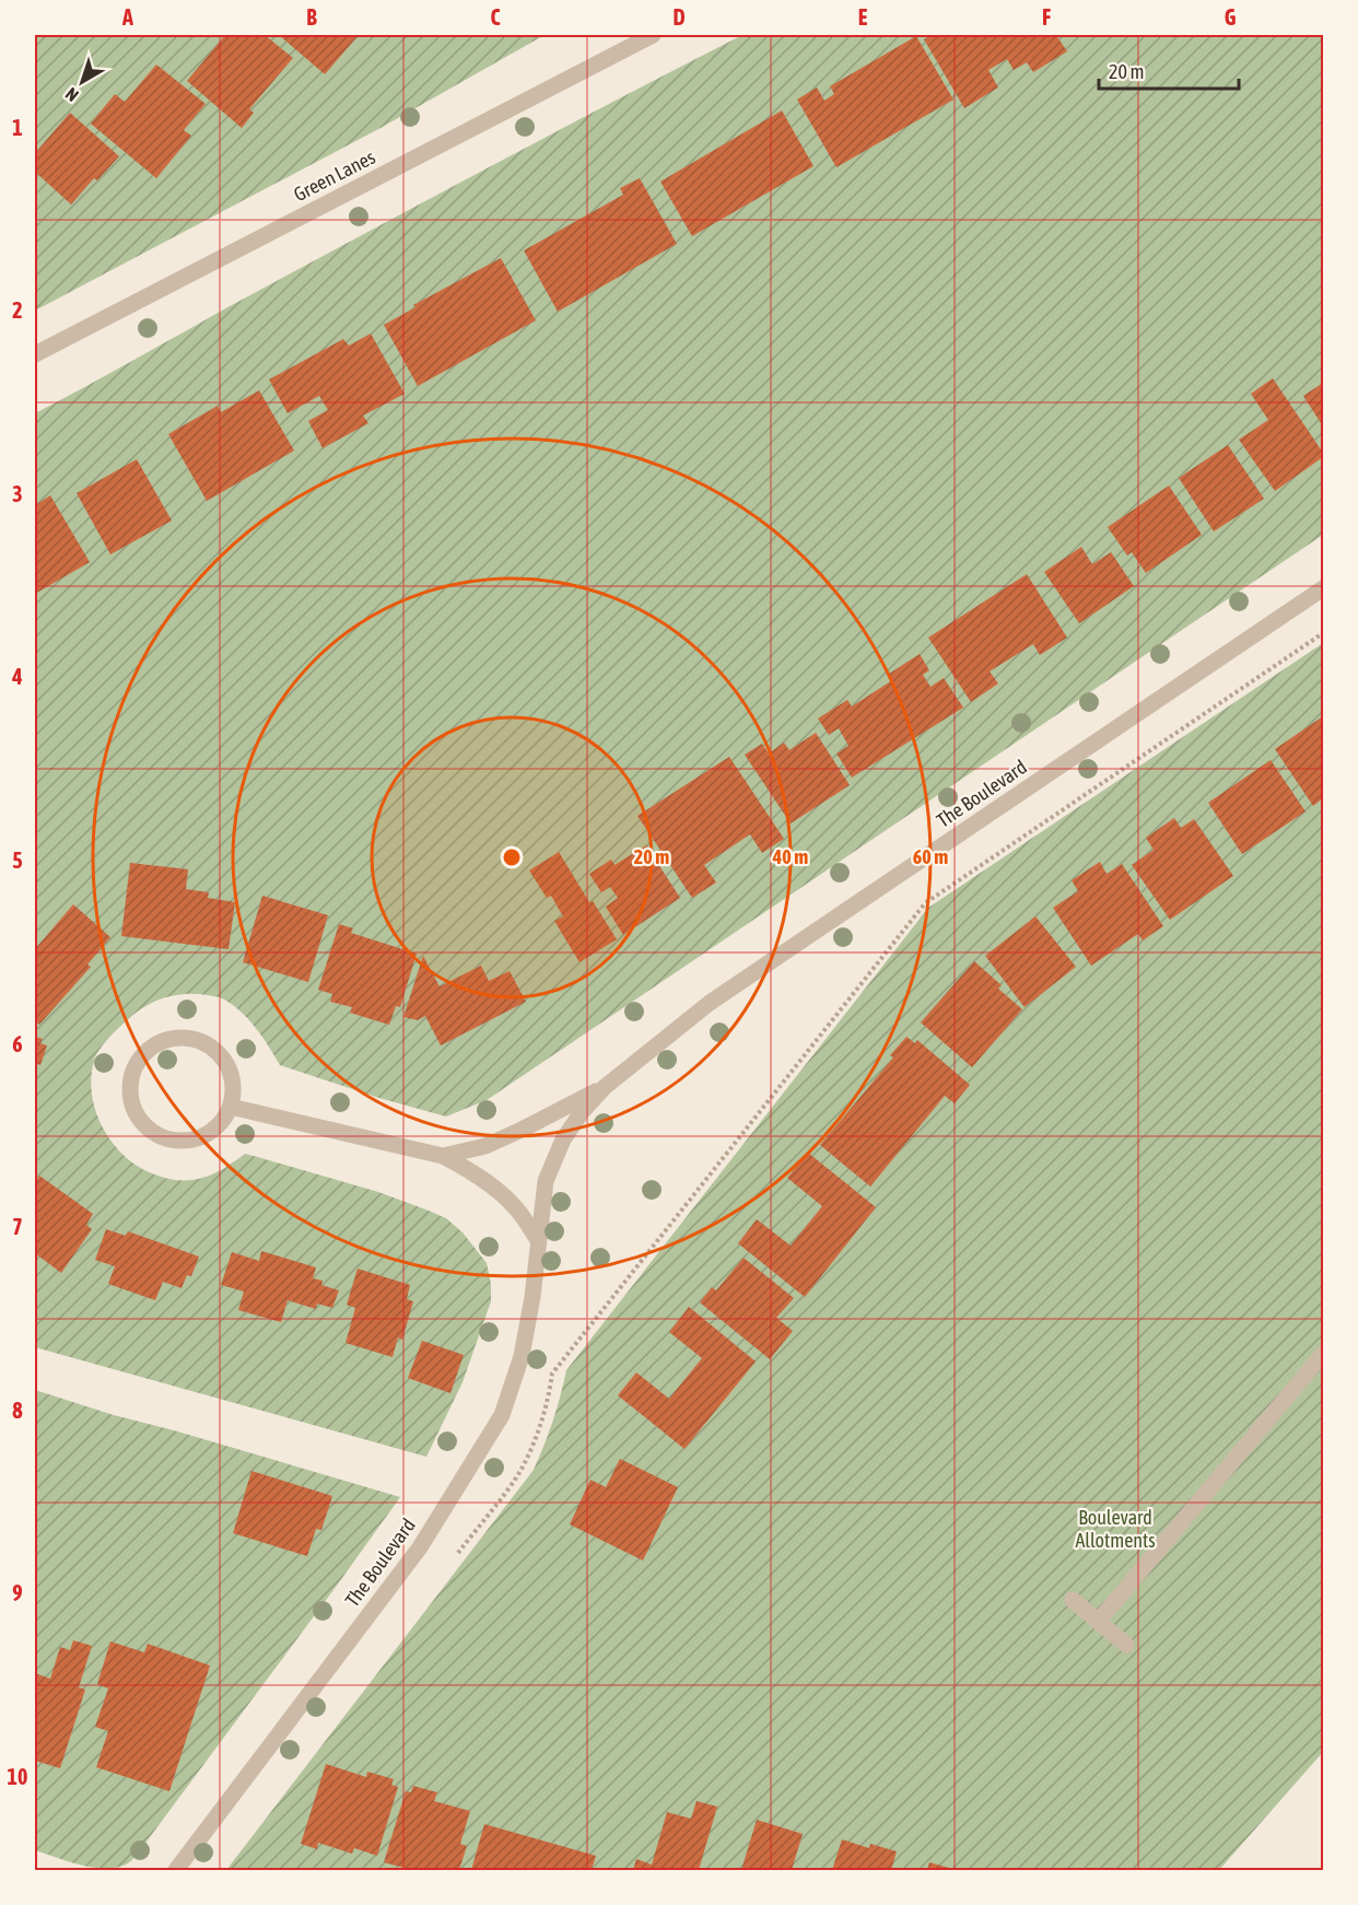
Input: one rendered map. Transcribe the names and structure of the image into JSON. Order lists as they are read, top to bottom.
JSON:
{
  "streets": {
    "street": ["Green Lanes", "The Boulevard"]
  },
  "parks": ["Boulevard Allotments"],
  "scale_bar": "20 m",
  "north": "bottom left",
  "grid": {
    "columns": [
      "A",
      "B",
      "C",
      "D",
      "E",
      "F",
      "G"
    ],
    "rows": [
      "1",
      "2",
      "3",
      "4",
      "5",
      "6",
      "7",
      "8",
      "9",
      "10"
    ]
  },
  "rings": ["20 m", "40 m", "60 m"]
}
